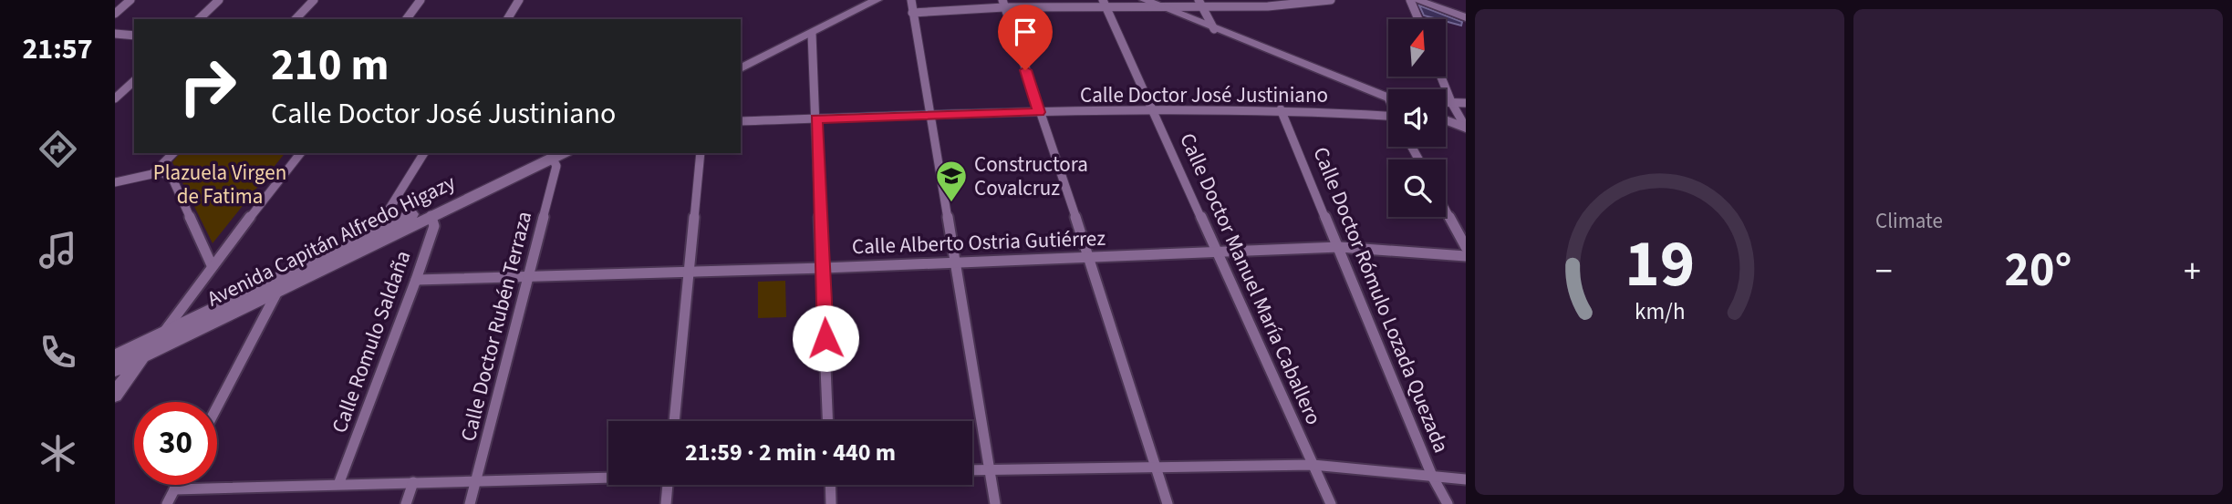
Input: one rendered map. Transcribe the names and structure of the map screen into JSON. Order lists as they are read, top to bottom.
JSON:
{
  "streets": {
    "street": [
      "Calle Doctor José Justiniano",
      "Avenida Capitán Alfredo Higazy",
      "Calle Alberto Ostria Gutiérrez",
      "Calle Doctor Manuel María Caballero",
      "Calle Doctor Rómulo Lozada Quezada",
      "Calle Doctor Rubén Terraza",
      "Calle Romulo Saldaña"
    ]
  },
  "crossings": [
    ["Calle Doctor José Justiniano", "Calle Doctor Manuel María Caballero"],
    ["Calle Doctor José Justiniano", "Calle Doctor Rómulo Lozada Quezada"],
    ["Avenida Capitán Alfredo Higazy", "Calle Doctor Rubén Terraza"],
    ["Avenida Capitán Alfredo Higazy", "Calle Romulo Saldaña"],
    ["Calle Alberto Ostria Gutiérrez", "Calle Doctor Manuel María Caballero"],
    ["Calle Alberto Ostria Gutiérrez", "Calle Doctor Rómulo Lozada Quezada"],
    ["Calle Alberto Ostria Gutiérrez", "Calle Doctor Rubén Terraza"],
    ["Calle Alberto Ostria Gutiérrez", "Calle Romulo Saldaña"]
  ],
  "parks": ["Plazuela Virgen de Fatima"],
  "places": {
    "school or university": ["Constructora Covalcruz"]
  },
  "north": "top",
  "page": {
    "tabs": "21:57",
    "tile": "Climate",
    "turn": ["210 m", "Calle Doctor José Justiniano"],
    "heat": ["−", "20°", "+"],
    "limit": "30",
    "trip": "21:59 · 2 min · 440 m",
    "gauge": ["19", "km/h"]
  }
}
